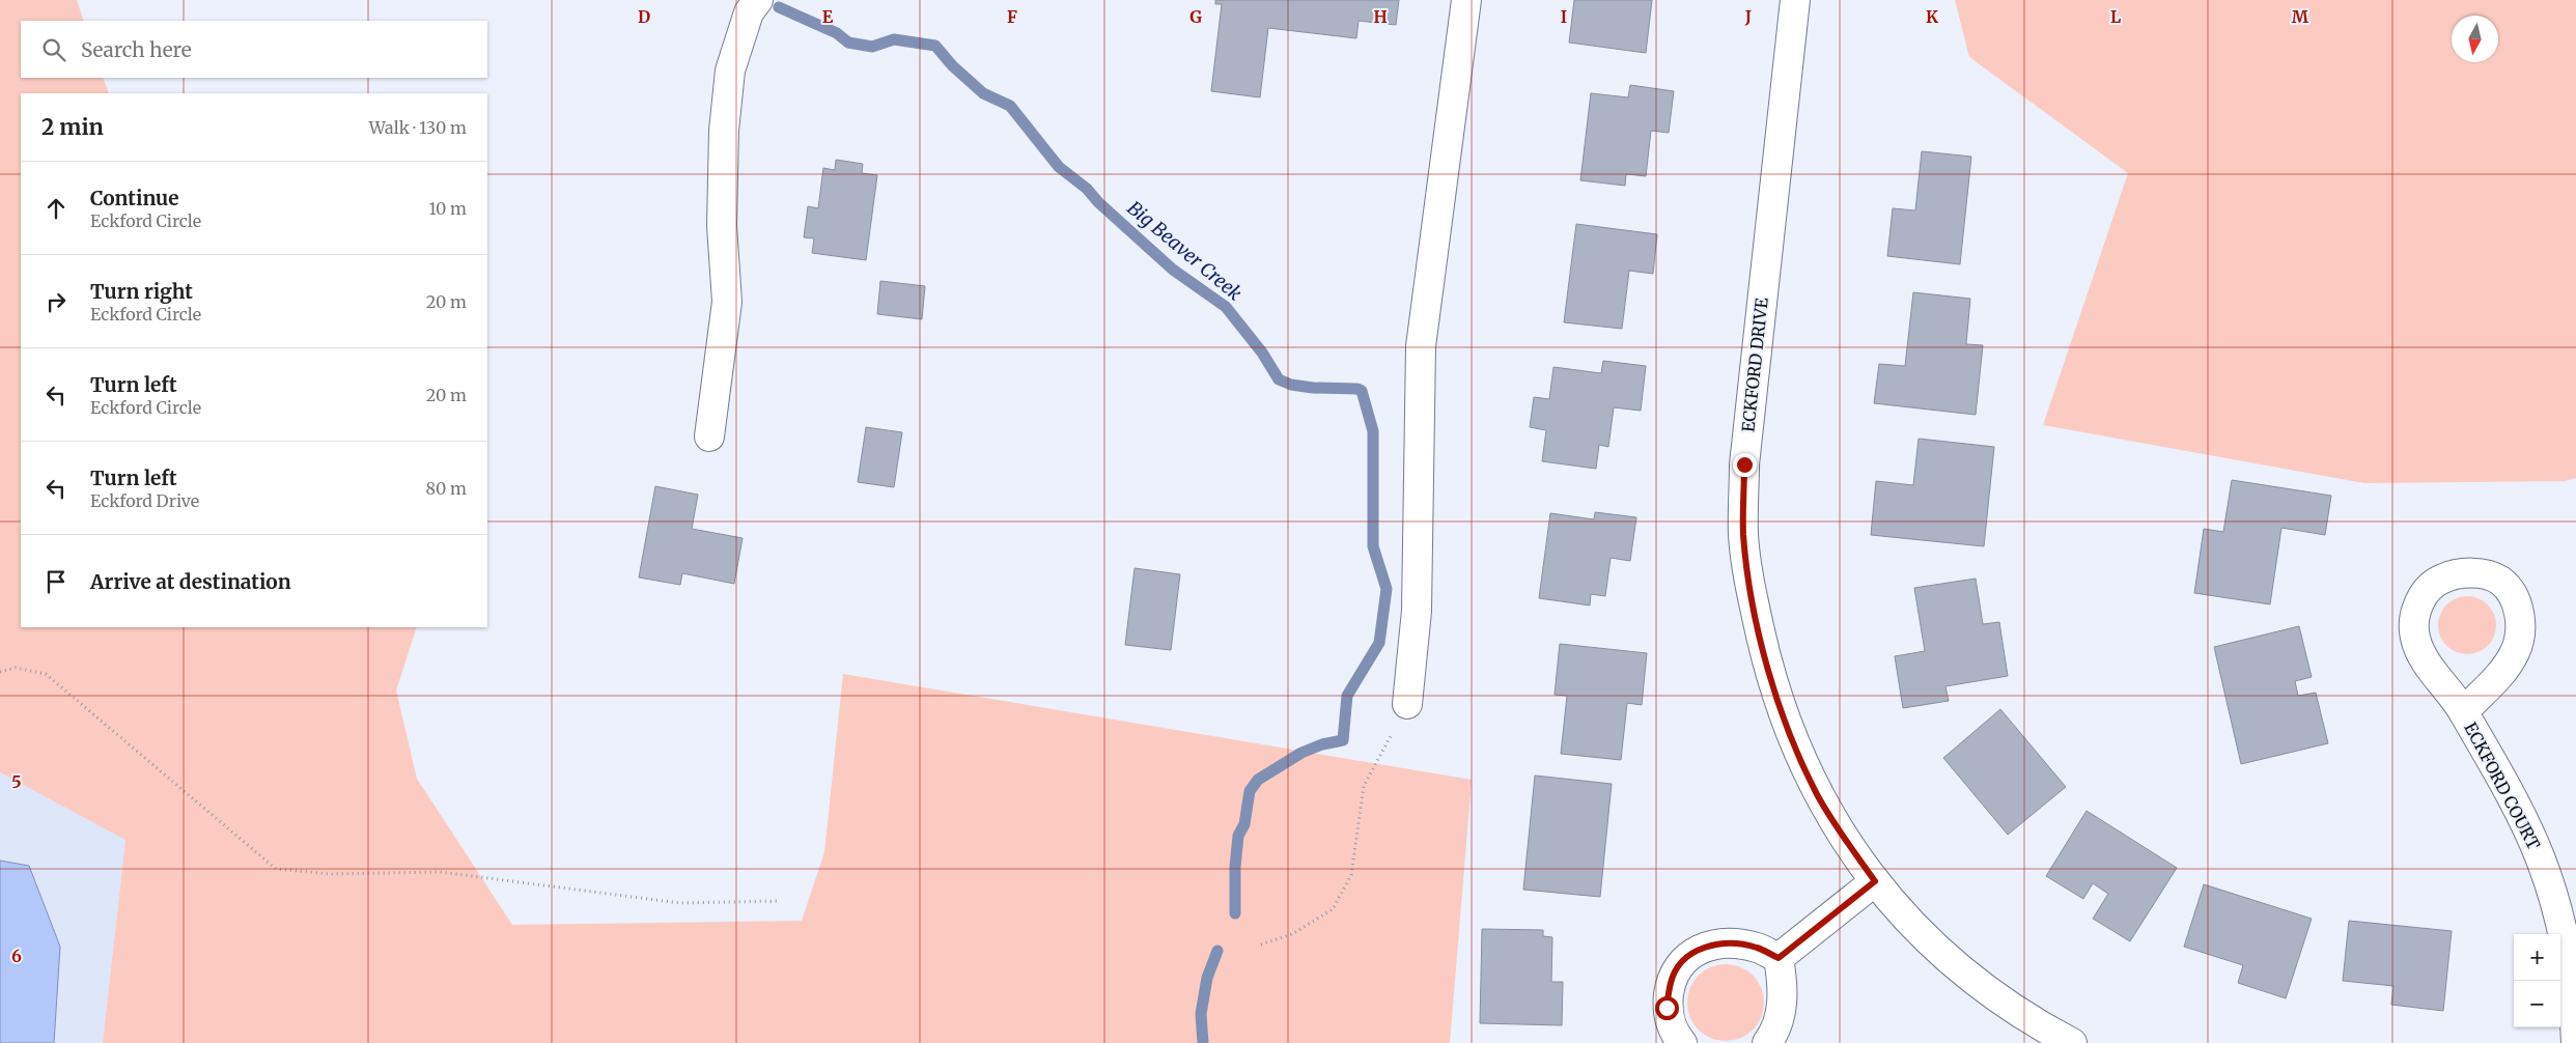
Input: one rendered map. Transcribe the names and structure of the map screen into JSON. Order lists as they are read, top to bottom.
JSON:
{
  "streets": {
    "street": ["ECKFORD DRIVE", "ECKFORD COURT"]
  },
  "water": ["Big Beaver Creek"],
  "north": "bottom",
  "page": {
    "search": "Search here",
    "heading": ["2 min", "Walk · 130 m"],
    "list": [
      ["Continue", "Eckford Circle", "10 m"],
      ["Turn right", "Eckford Circle", "20 m"],
      ["Turn left", "Eckford Circle", "20 m"],
      ["Turn left", "Eckford Drive", "80 m"],
      "Arrive at destination"
    ],
    "map_buttons": ["+", "−"]
  },
  "grid": {
    "columns": [
      "D",
      "E",
      "F",
      "G",
      "H",
      "I",
      "J",
      "K",
      "L",
      "M"
    ],
    "rows": ["5", "6"]
  }
}
